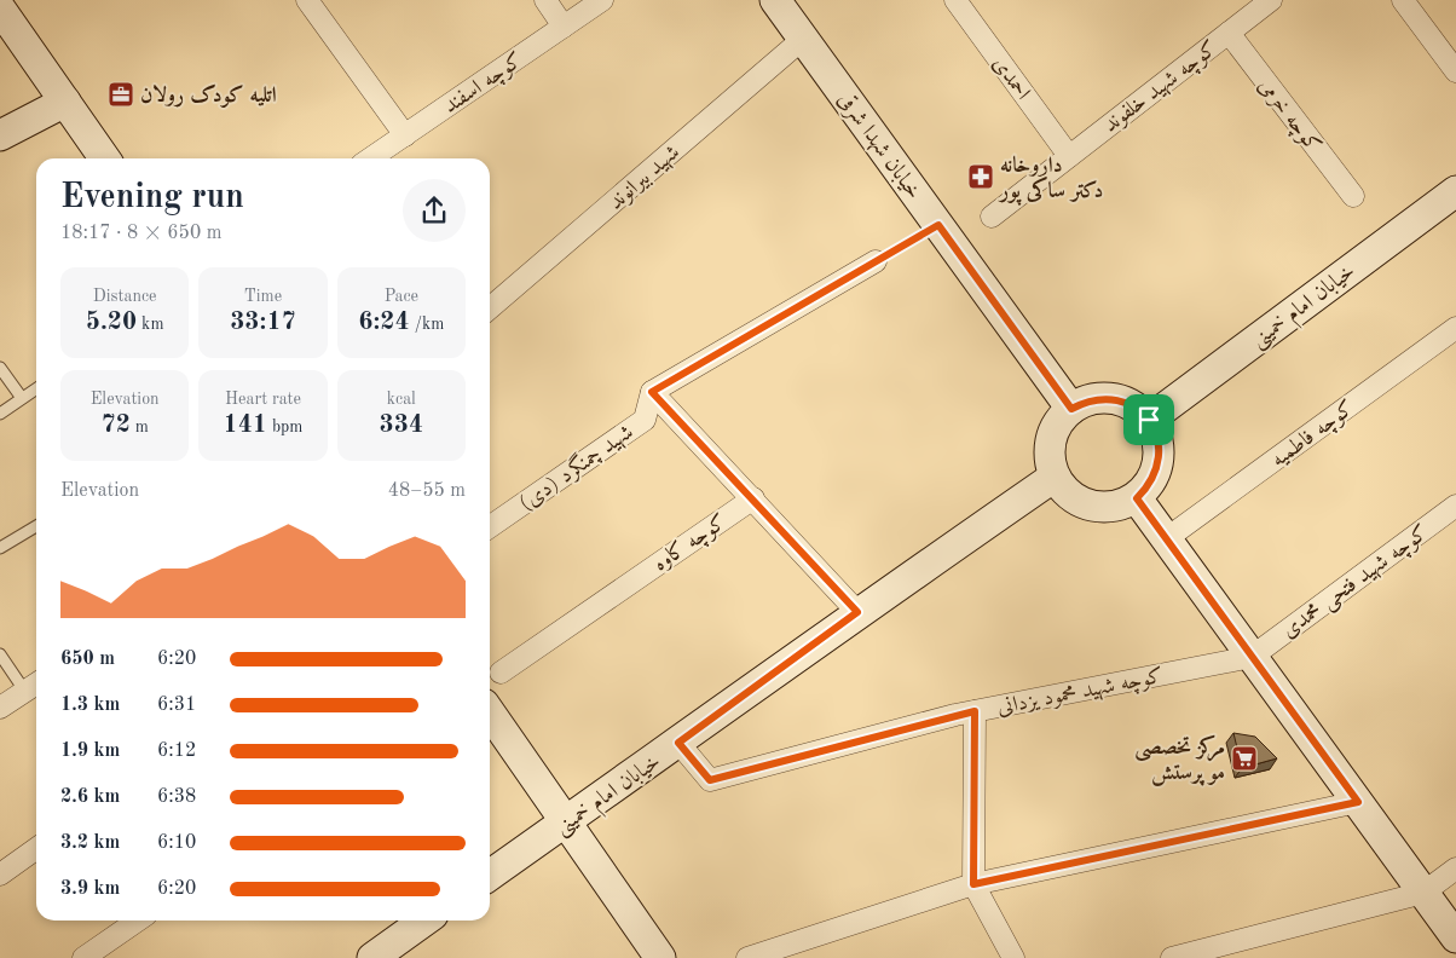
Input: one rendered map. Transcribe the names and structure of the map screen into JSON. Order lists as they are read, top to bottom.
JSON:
{
  "streets": {
    "main road": ["خیابان شهدا شرقی", "خیابان امام خمینی"],
    "street": [
      "احمدی",
      "کوچه اسفند",
      "کوچه شهید خلفوند",
      "کوچه خرمی",
      "شهید بیرانوند",
      "کوچه فاطمیه",
      "شهید چمنگرد (دی)",
      "کوچه کاوه",
      "کوچه شهید فتحی محمدی",
      "کوچه شهید محمود یزدانی"
    ]
  },
  "crossings": [
    ["احمدی", "کوچه شهید خلفوند"],
    ["کوچه شهید خلفوند", "کوچه خرمی"],
    ["خیابان شهدا شرقی", "شهید بیرانوند"],
    ["خیابان شهدا شرقی", "خیابان امام خمینی"],
    ["خیابان امام خمینی", "کوچه شهید محمود یزدانی"],
    ["کوچه شهید فتحی محمدی", "کوچه شهید محمود یزدانی"]
  ],
  "places": {
    "office": ["اتلیه کودک رولان"],
    "pharmacy": ["داروخانه دکتر ساکی پور"],
    "supermarket": ["مرکز تخصصی مو پرستش"]
  },
  "page": {
    "heading": ["Evening run", "18:17 · 8 × 650 m"],
    "stats": [
      ["Distance", "5.20 km"],
      ["Time", "33:17"],
      ["Pace", "6:24 /km"],
      ["Elevation", "72 m"],
      ["Heart rate", "141 bpm"],
      ["kcal", "334"]
    ],
    "chart": ["Elevation", "48–55 m"],
    "list": [
      {
        "name": "650 m",
        "note": "6:20"
      },
      {
        "name": "1.3 km",
        "note": "6:31"
      },
      {
        "name": "1.9 km",
        "note": "6:12"
      },
      {
        "name": "2.6 km",
        "note": "6:38"
      },
      {
        "name": "3.2 km",
        "note": "6:10"
      },
      {
        "name": "3.9 km",
        "note": "6:20"
      }
    ]
  }
}
